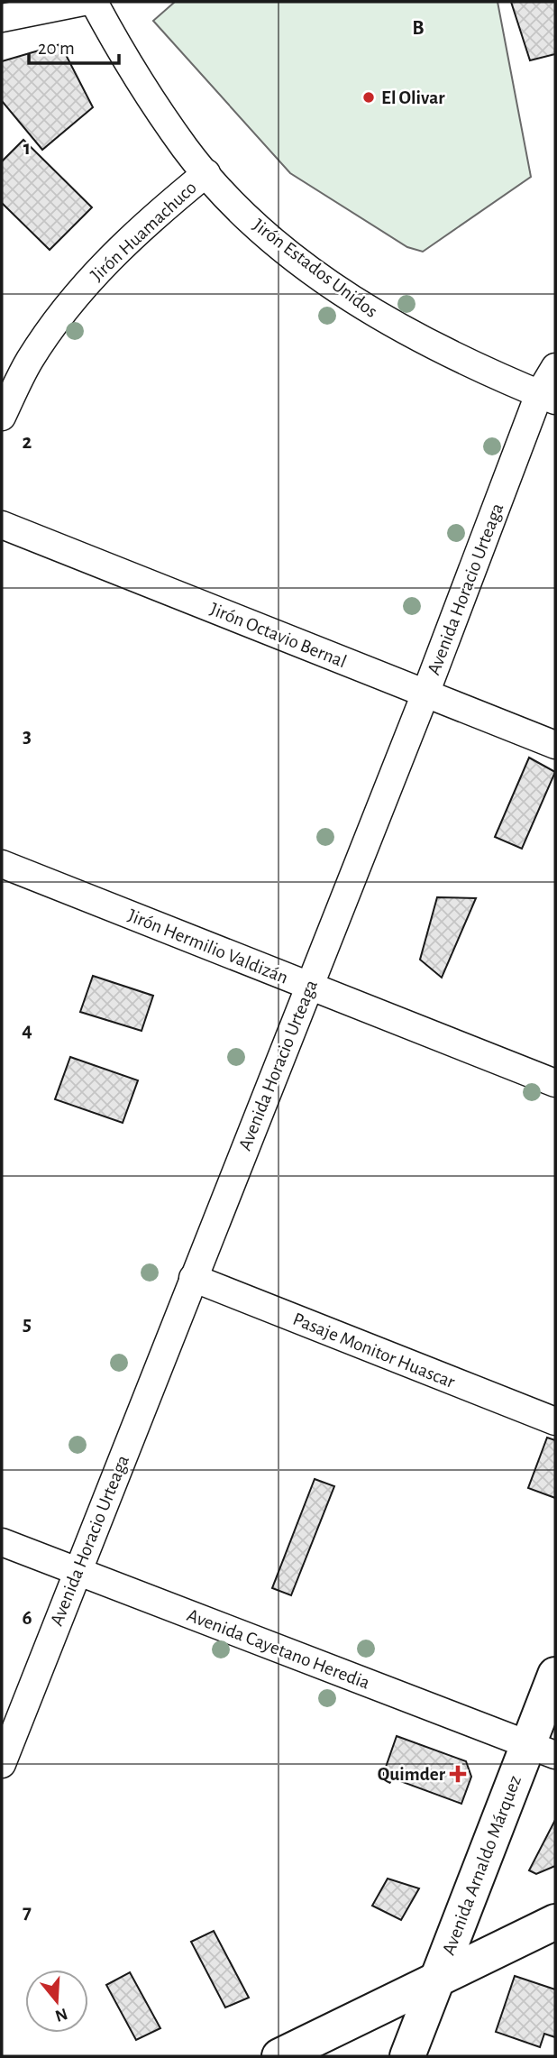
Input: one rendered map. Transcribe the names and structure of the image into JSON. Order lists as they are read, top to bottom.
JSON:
{
  "streets": {
    "street": [
      "Jirón Huamachuco",
      "Jirón Estados Unidos",
      "Avenida Horacio Urteaga",
      "Jirón Octavio Bernal",
      "Jirón Hermilio Valdizán",
      "Pasaje Monitor Huascar",
      "Avenida Cayetano Heredia",
      "Avenida Arnaldo Márquez"
    ]
  },
  "crossings": [
    ["Jirón Huamachuco", "Jirón Estados Unidos"],
    ["Jirón Estados Unidos", "Avenida Horacio Urteaga"],
    ["Avenida Horacio Urteaga", "Jirón Octavio Bernal"],
    ["Avenida Horacio Urteaga", "Jirón Hermilio Valdizán"],
    ["Avenida Horacio Urteaga", "Pasaje Monitor Huascar"],
    ["Avenida Horacio Urteaga", "Avenida Cayetano Heredia"],
    ["Avenida Cayetano Heredia", "Avenida Arnaldo Márquez"]
  ],
  "places": {
    "other": ["El Olivar"],
    "health": ["Quimder"]
  },
  "scale_bar": "20 m",
  "north": "bottom",
  "grid": {
    "columns": ["B"],
    "rows": [
      "1",
      "2",
      "3",
      "4",
      "5",
      "6",
      "7"
    ]
  }
}
